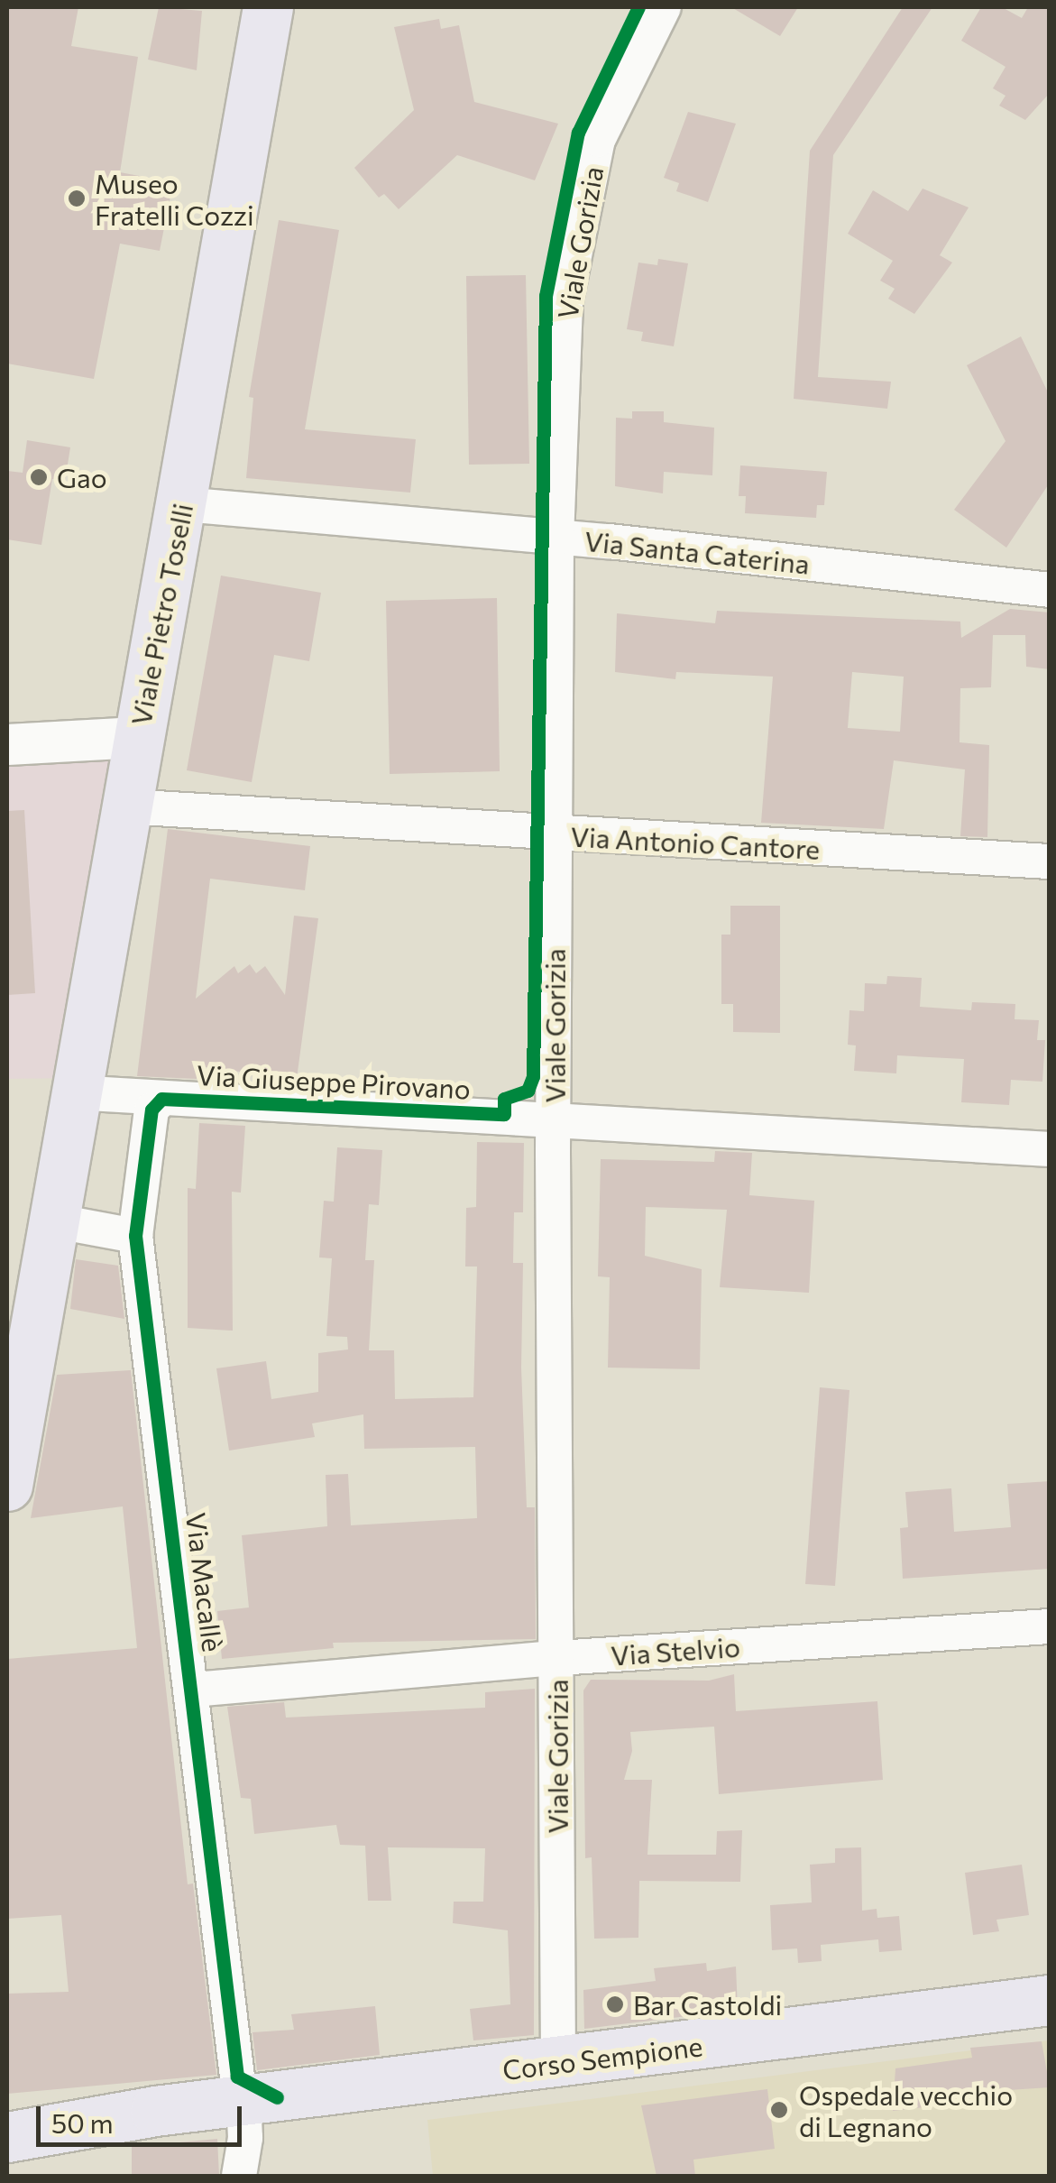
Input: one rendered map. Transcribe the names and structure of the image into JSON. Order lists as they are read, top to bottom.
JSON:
{
  "streets": {
    "main road": ["Viale Pietro Toselli", "Corso Sempione"],
    "street": [
      "Viale Gorizia",
      "Via Santa Caterina",
      "Via Antonio Cantore",
      "Via Giuseppe Pirovano",
      "Via Macallè",
      "Via Stelvio"
    ]
  },
  "crossings": [
    ["Viale Gorizia", "Via Santa Caterina"],
    ["Viale Gorizia", "Via Antonio Cantore"],
    ["Viale Gorizia", "Via Giuseppe Pirovano"],
    ["Viale Gorizia", "Via Stelvio"],
    ["Viale Gorizia", "Corso Sempione"],
    ["Via Santa Caterina", "Viale Pietro Toselli"],
    ["Viale Pietro Toselli", "Via Antonio Cantore"],
    ["Viale Pietro Toselli", "Via Giuseppe Pirovano"],
    ["Via Giuseppe Pirovano", "Via Macallè"],
    ["Via Macallè", "Via Stelvio"],
    ["Via Macallè", "Corso Sempione"]
  ],
  "places": [
    "Museo Fratelli Cozzi",
    "Gao",
    "Bar Castoldi",
    "Ospedale vecchio di Legnano"
  ],
  "scale_bar": "50 m"
}
